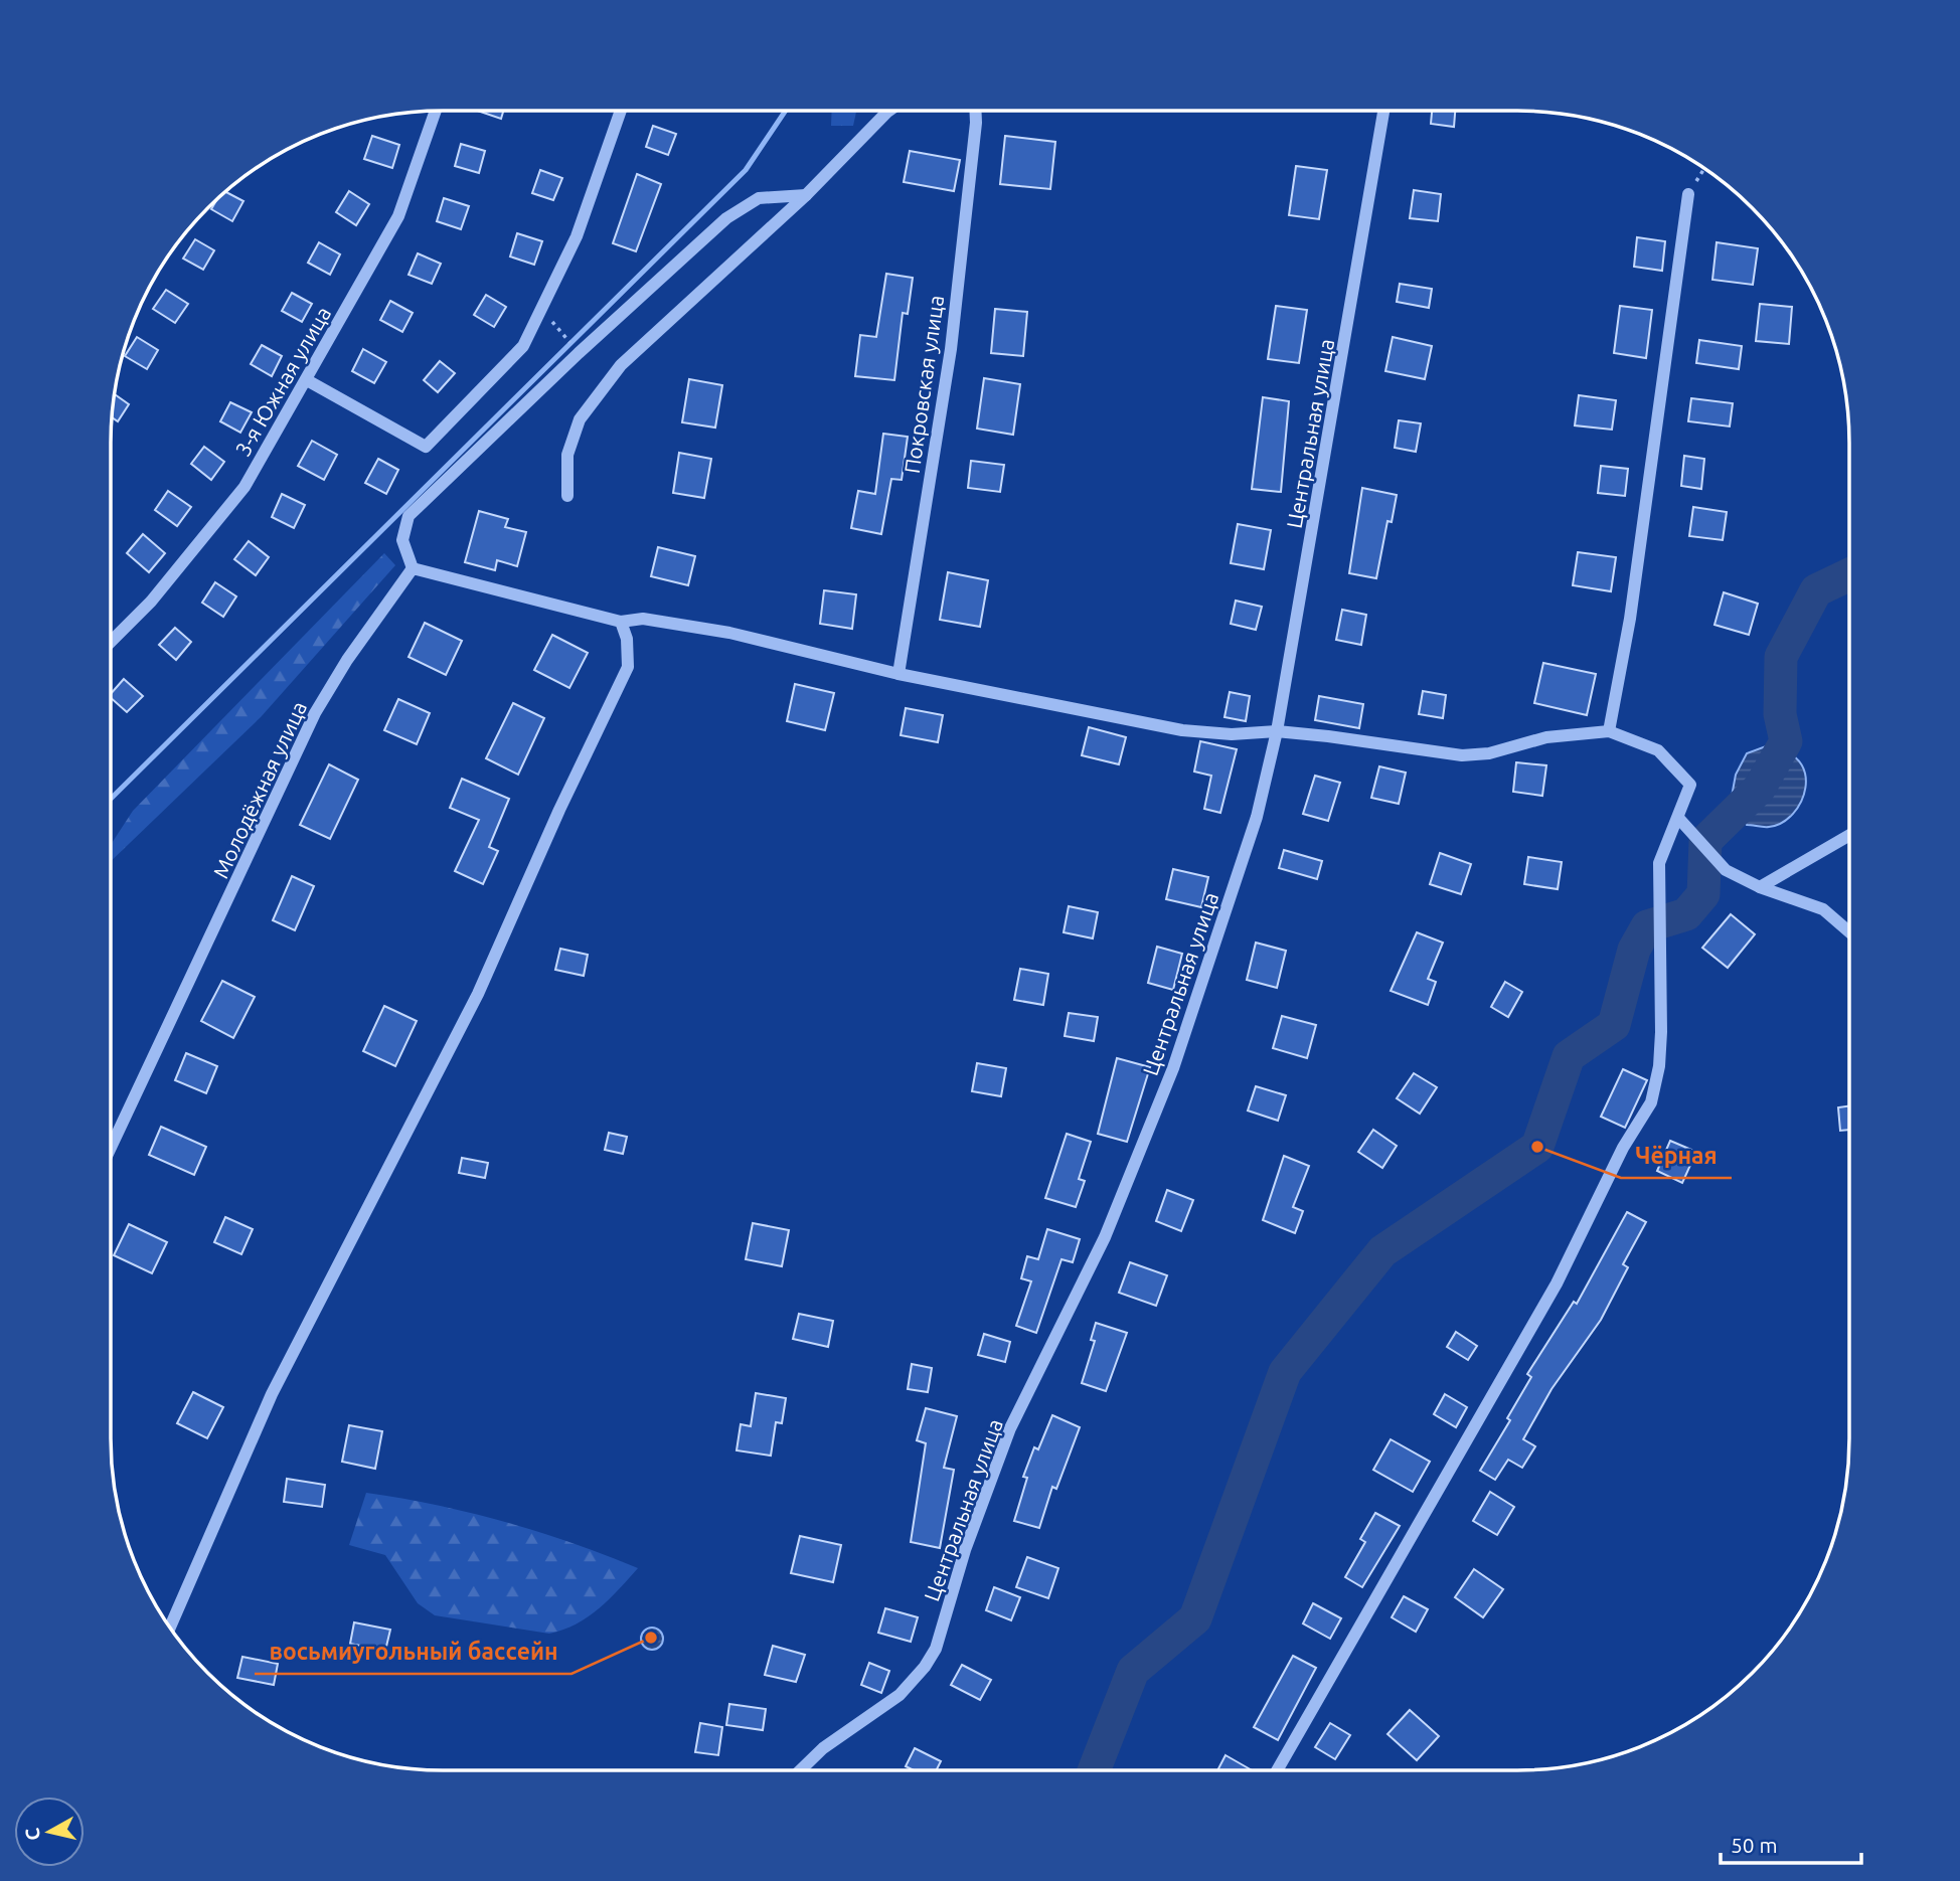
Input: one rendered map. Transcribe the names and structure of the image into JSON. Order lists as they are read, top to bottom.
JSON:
{
  "streets": {
    "street": [
      "3-я Южная улица",
      "Покровская улица",
      "Центральная улица",
      "Молодёжная улица"
    ]
  },
  "places": ["Чёрная", "восьмиугольный бассейн"],
  "scale_bar": "50 m",
  "north": "left"
}
